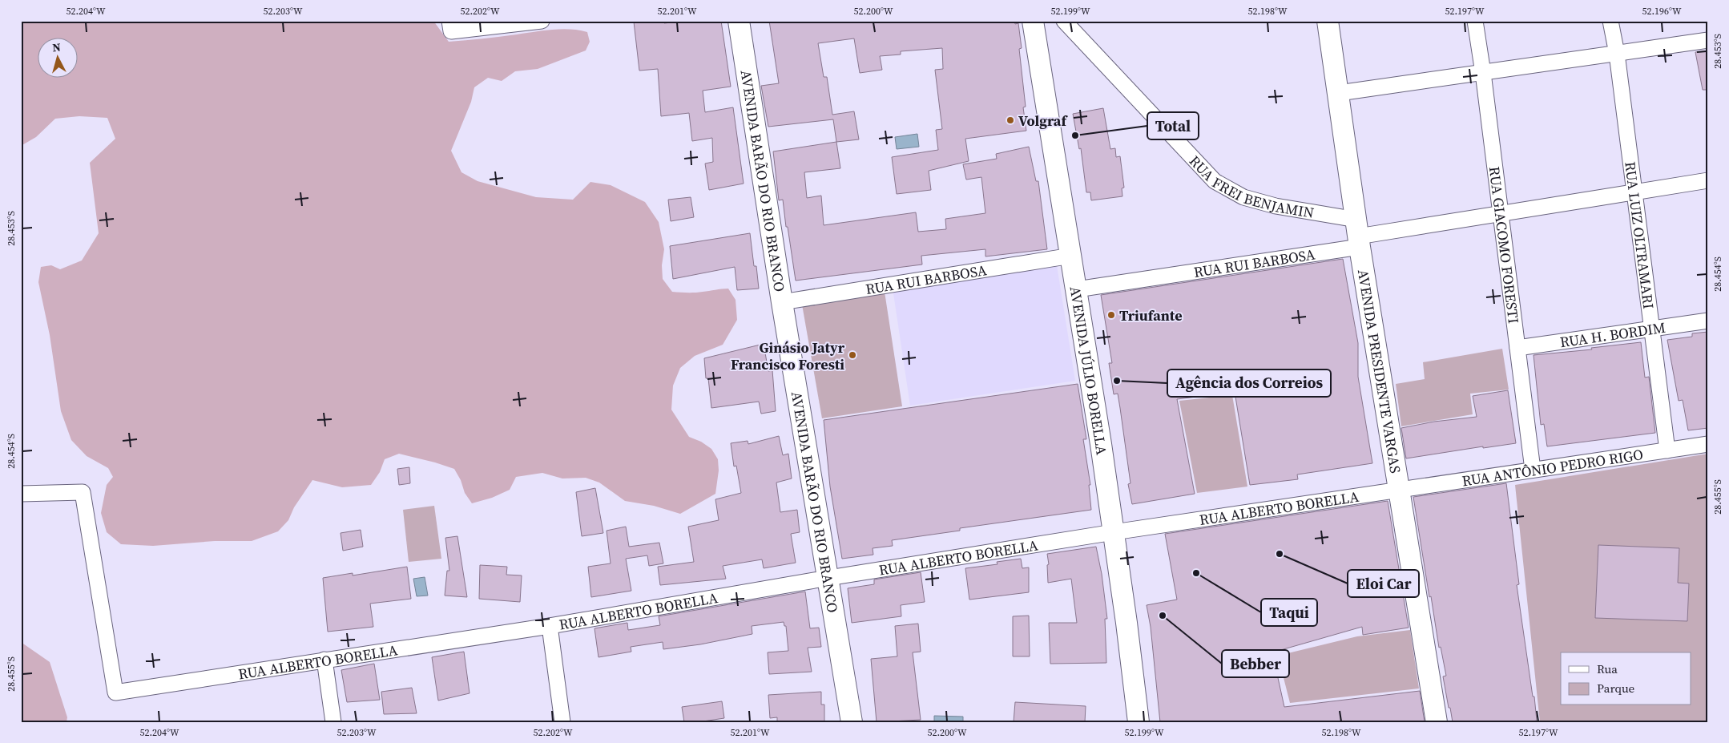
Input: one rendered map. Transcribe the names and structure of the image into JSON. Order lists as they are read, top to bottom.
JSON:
{
  "streets": {
    "main road": ["AVENIDA BARÃO DO RIO BRANCO", "AVENIDA JÚLIO BORELLA", "AVENIDA PRESIDENTE VARGAS"],
    "street": [
      "RUA FREI BENJAMIN",
      "RUA LUIZ OLTRAMARI",
      "RUA GIACOMO FORESTI",
      "RUA RUI BARBOSA",
      "RUA H. BORDIM",
      "RUA ANTÔNIO PEDRO RIGO",
      "RUA ALBERTO BORELLA"
    ]
  },
  "crossings": [
    ["AVENIDA BARÃO DO RIO BRANCO", "RUA RUI BARBOSA"],
    ["AVENIDA BARÃO DO RIO BRANCO", "RUA ALBERTO BORELLA"],
    ["RUA FREI BENJAMIN", "RUA RUI BARBOSA"],
    ["RUA FREI BENJAMIN", "AVENIDA PRESIDENTE VARGAS"],
    ["RUA LUIZ OLTRAMARI", "RUA RUI BARBOSA"],
    ["RUA LUIZ OLTRAMARI", "RUA H. BORDIM"],
    ["RUA LUIZ OLTRAMARI", "RUA ANTÔNIO PEDRO RIGO"],
    ["RUA GIACOMO FORESTI", "RUA RUI BARBOSA"],
    ["RUA GIACOMO FORESTI", "RUA H. BORDIM"],
    ["RUA GIACOMO FORESTI", "RUA ANTÔNIO PEDRO RIGO"],
    ["RUA RUI BARBOSA", "AVENIDA JÚLIO BORELLA"],
    ["RUA RUI BARBOSA", "AVENIDA PRESIDENTE VARGAS"],
    ["AVENIDA JÚLIO BORELLA", "RUA ALBERTO BORELLA"],
    ["AVENIDA PRESIDENTE VARGAS", "RUA ANTÔNIO PEDRO RIGO"],
    ["AVENIDA PRESIDENTE VARGAS", "RUA ALBERTO BORELLA"],
    ["RUA ANTÔNIO PEDRO RIGO", "RUA ALBERTO BORELLA"]
  ],
  "places": [
    "Volgraf",
    "Total",
    "Triufante",
    "Ginásio Jatyr Francisco Foresti",
    "Agência dos Correios",
    "Eloi Car",
    "Taqui",
    "Bebber"
  ],
  "legend": ["Rua", "Parque"],
  "north": "top",
  "coordinates": [
    "52.204°W",
    "52.203°W",
    "52.202°W",
    "52.201°W",
    "52.200°W",
    "52.199°W",
    "52.198°W",
    "52.197°W",
    "52.196°W",
    "28.453°S",
    "28.454°S",
    "28.455°S"
  ]
}
